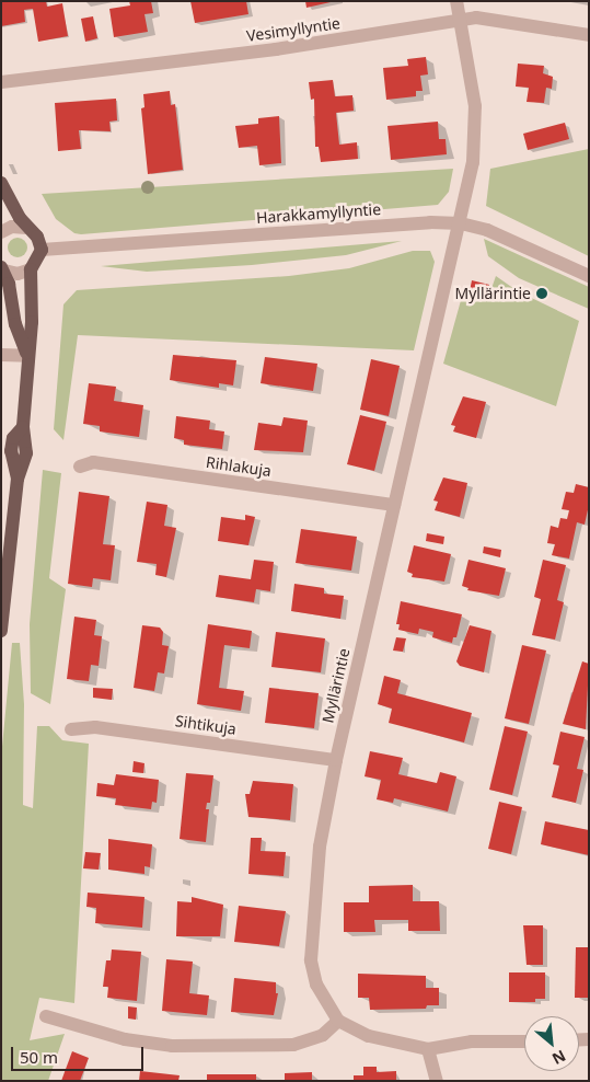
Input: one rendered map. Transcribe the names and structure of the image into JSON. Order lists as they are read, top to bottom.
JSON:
{
  "streets": {
    "street": [
      "Vesimyllyntie",
      "Harakkamyllyntie",
      "Rihlakuja",
      "Myllärintie",
      "Sihtikuja"
    ]
  },
  "crossings": [
    ["Vesimyllyntie", "Myllärintie"],
    ["Harakkamyllyntie", "Myllärintie"],
    ["Rihlakuja", "Myllärintie"],
    ["Myllärintie", "Sihtikuja"]
  ],
  "places": ["Myllärintie"],
  "scale_bar": "50 m",
  "north": "bottom right"
}
